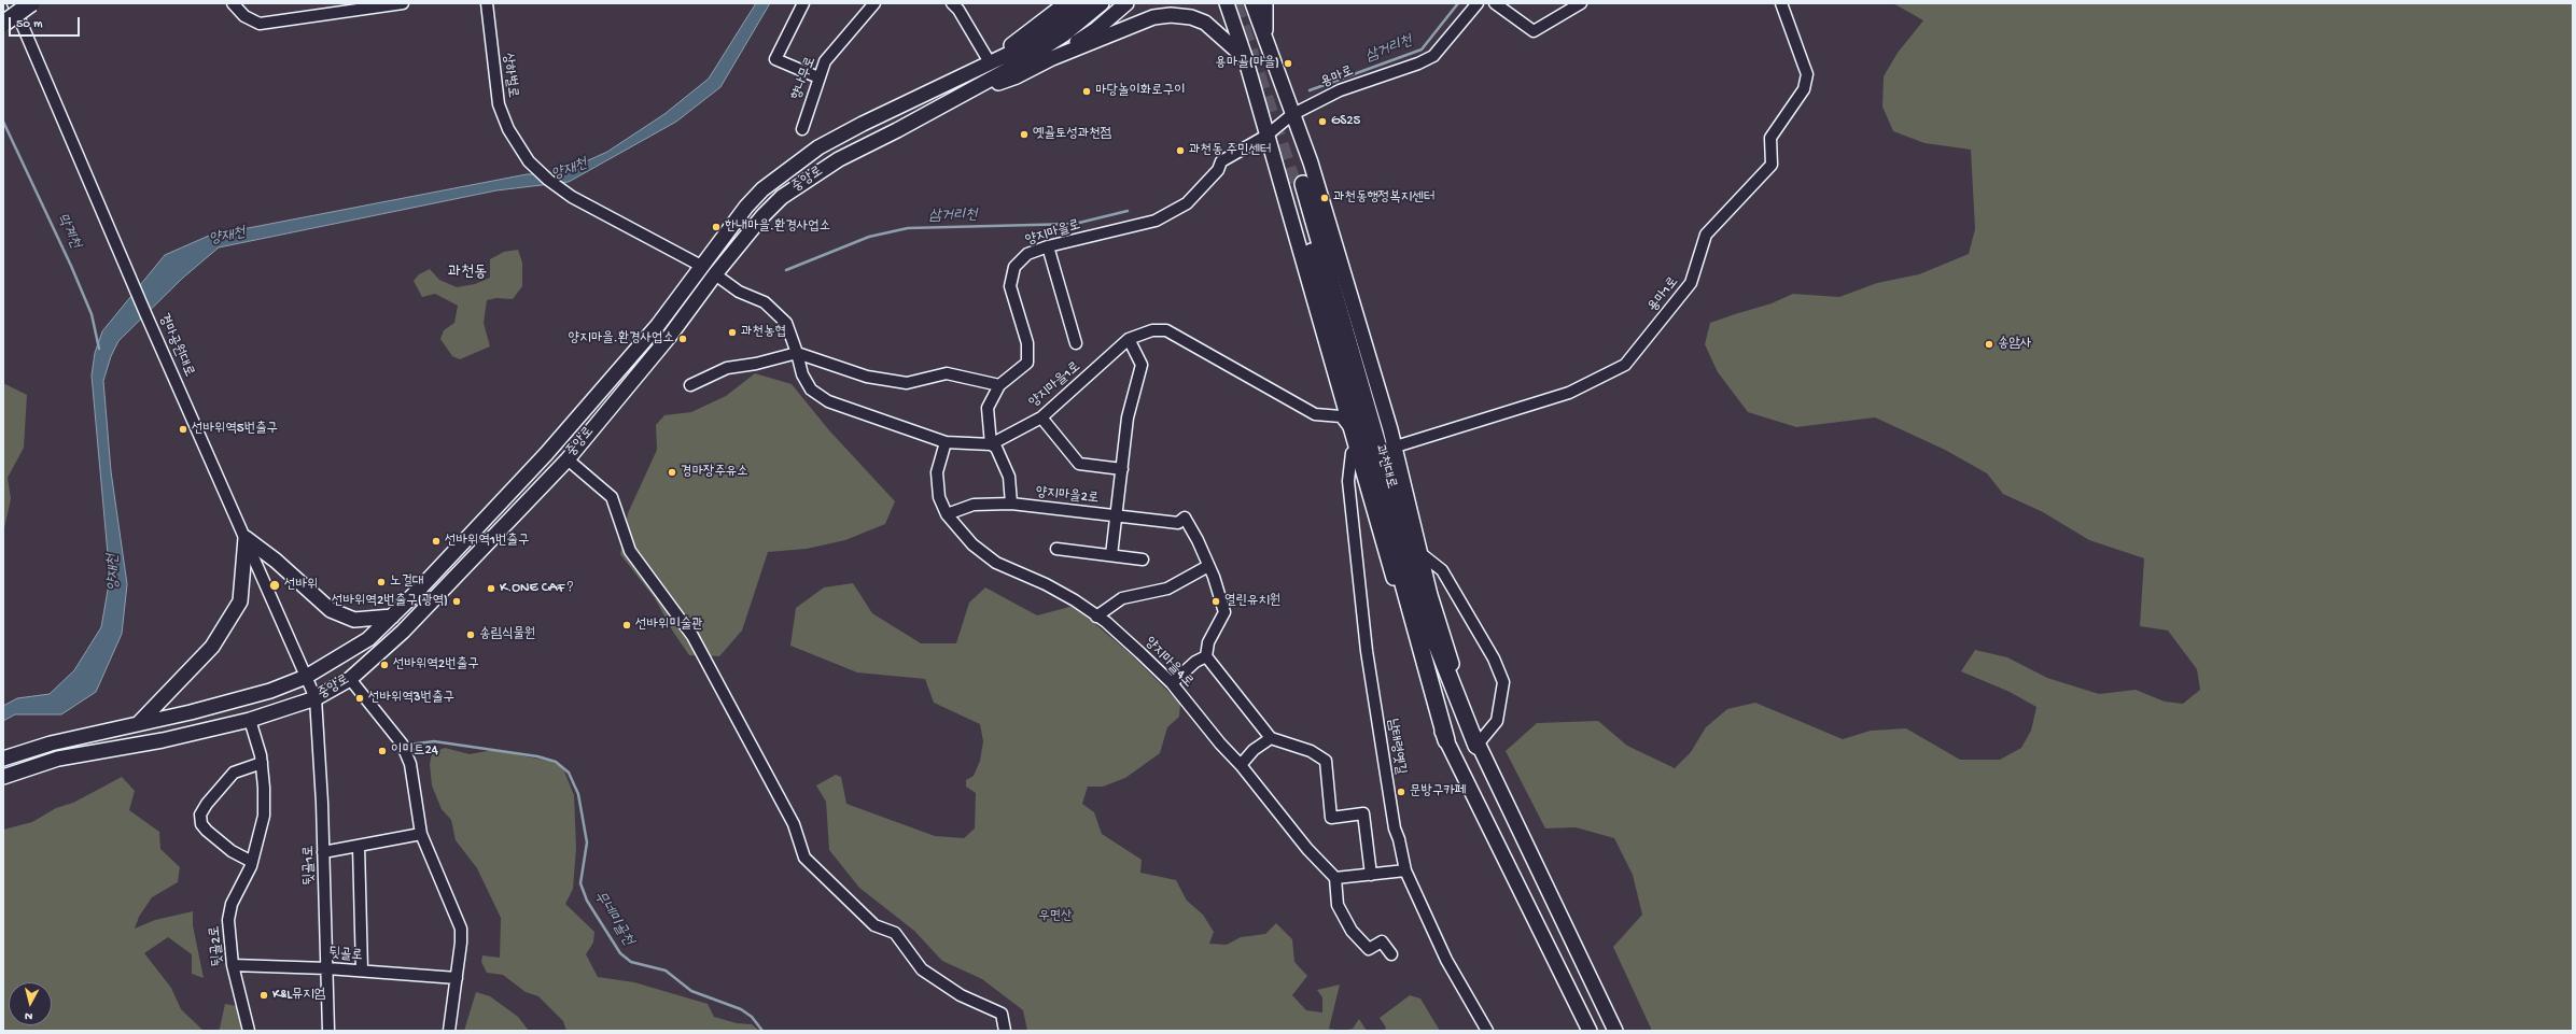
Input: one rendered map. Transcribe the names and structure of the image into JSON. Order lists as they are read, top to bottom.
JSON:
{
  "streets": {
    "highway": ["과천대로"],
    "main road": ["중앙로"],
    "street": [
      "상하벌로",
      "용마로",
      "향나무로",
      "양지마을로",
      "용마1로",
      "경마공원대로",
      "양지마을1로",
      "양지마을2로",
      "양지마을4로",
      "남태령옛길",
      "뒷골1로",
      "뒷골2로",
      "뒷골로"
    ]
  },
  "crossings": [
    ["상하벌로", "중앙로"],
    ["용마로", "양지마을로"],
    ["중앙로", "경마공원대로"],
    ["중앙로", "뒷골1로"],
    ["중앙로", "뒷골2로"],
    ["양지마을로", "양지마을1로"],
    ["경마공원대로", "뒷골1로"],
    ["양지마을2로", "양지마을4로"],
    ["뒷골1로", "뒷골로"],
    ["뒷골2로", "뒷골로"]
  ],
  "districts": ["과천동"],
  "water": [
    "삼거리천",
    "양재천",
    "막계천",
    "무네미골천"
  ],
  "parks": ["우면산"],
  "places": [
    "용마골(마을)",
    "마당놀이화로구이",
    "GS25",
    "옛골토성과천점",
    "과천동 주민센터",
    "과천동행정복지센터",
    "한내마을.환경사업소",
    "과천농협",
    "양지마을.환경사업소",
    "송암사",
    "선바위역5번출구",
    "경마장주유소",
    "선바위역1번출구",
    "노걸대",
    "선바위",
    "K.ONE CAF？",
    "선바위역2번출구(광역)",
    "열린유치원",
    "선바위미술관",
    "송림식물원",
    "선바위역2번출구",
    "선바위역3번출구",
    "이미트24",
    "문방구카페",
    "K&L뮤지엄"
  ],
  "scale_bar": "50 m",
  "north": "bottom"
}
